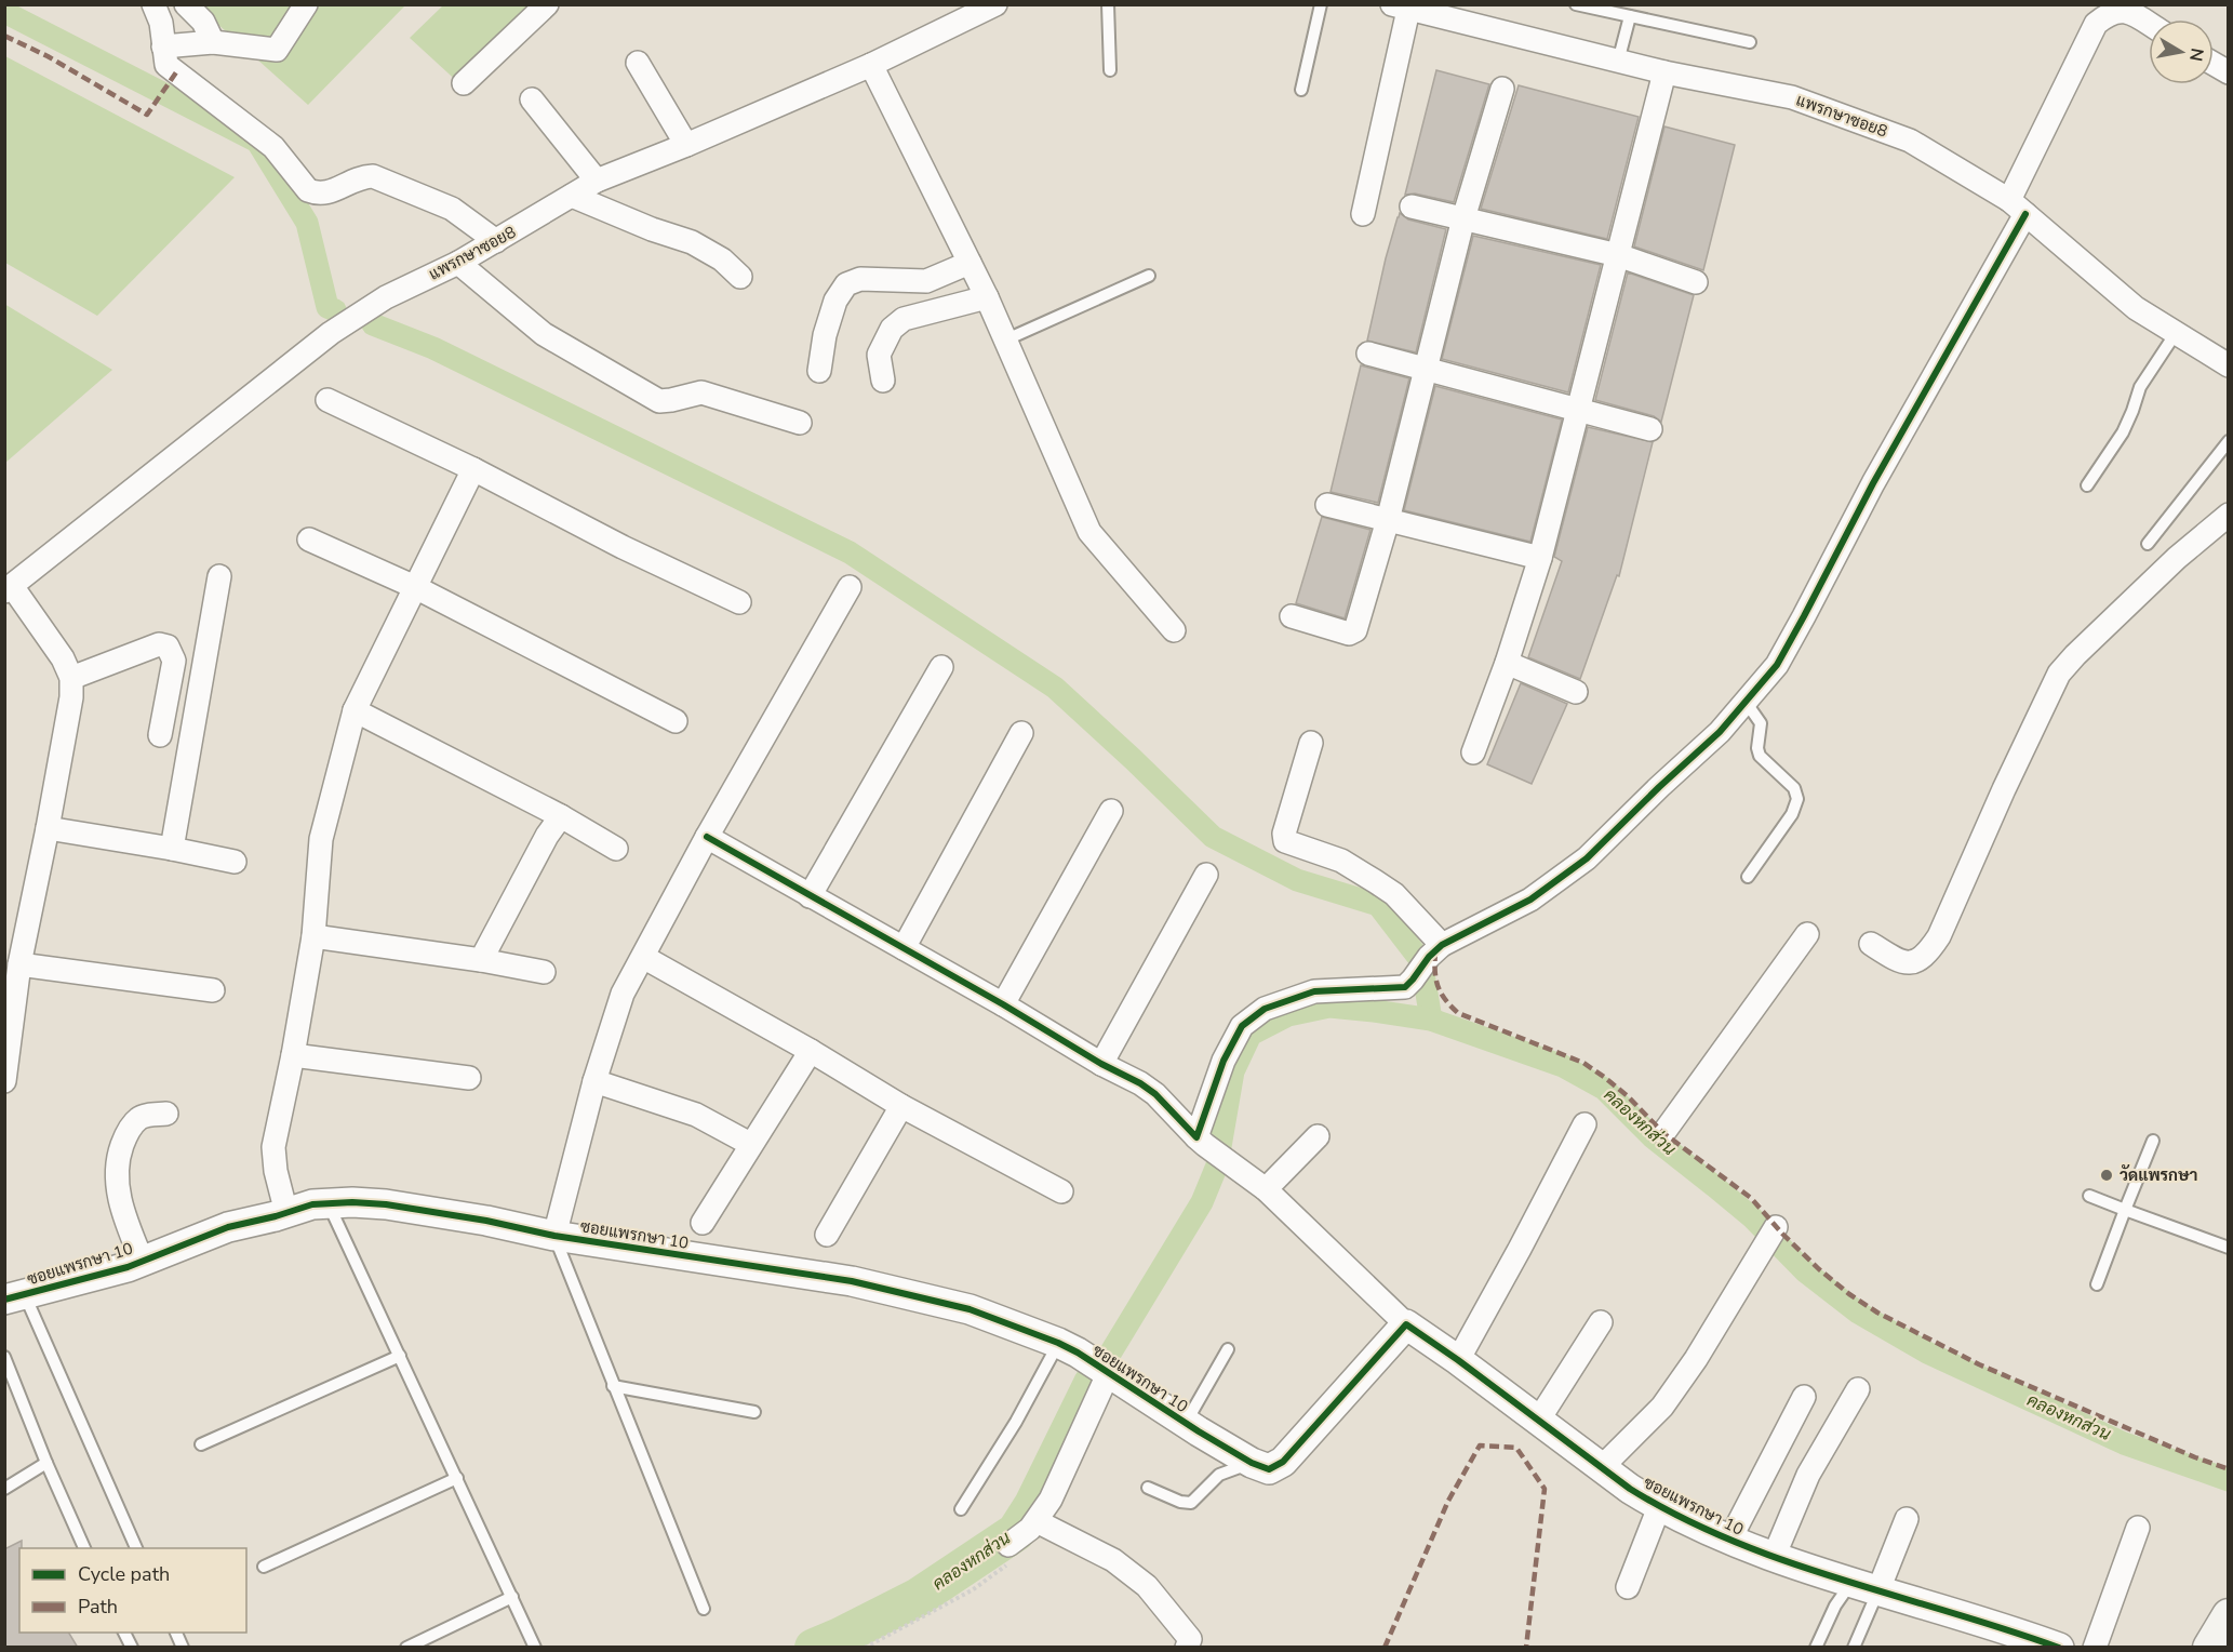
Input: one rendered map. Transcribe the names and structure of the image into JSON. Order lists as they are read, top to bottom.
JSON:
{
  "streets": {
    "street": ["แพรกษาซอย8", "ซอยแพรกษา 10"]
  },
  "water": ["คลองหกส่วน"],
  "places": ["วัดแพรกษา"],
  "legend": ["Cycle path", "Path"],
  "north": "right"
}
